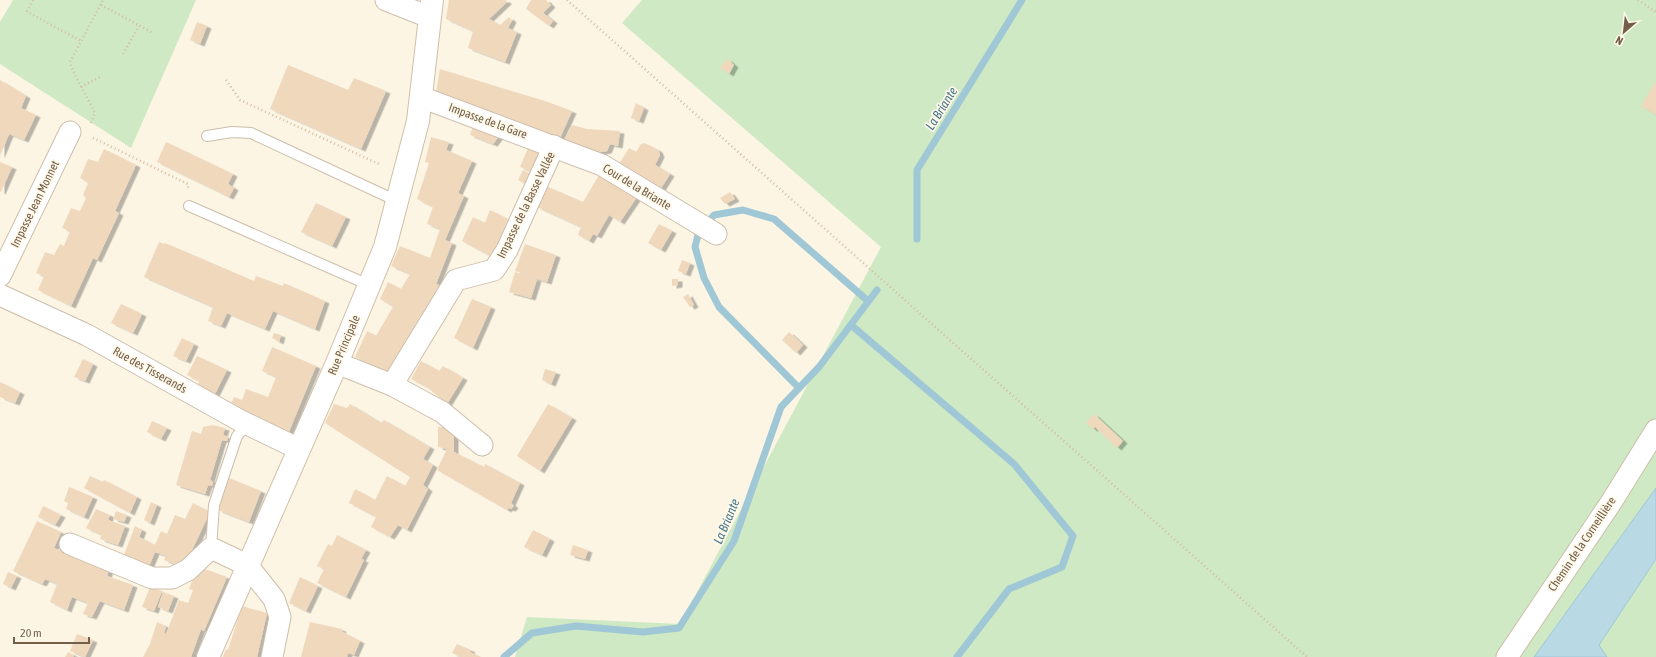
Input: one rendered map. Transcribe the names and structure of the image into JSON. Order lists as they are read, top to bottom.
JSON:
{
  "streets": {
    "street": [
      "Impasse de la Gare",
      "Cour de la Briante",
      "Impasse Jean Monnet",
      "Impasse de la Basse Vallée",
      "Rue Principale",
      "Rue des Tisserands",
      "Chemin de la Corneillière"
    ]
  },
  "crossings": [
    ["Impasse de la Gare", "Cour de la Briante"],
    ["Impasse de la Gare", "Impasse de la Basse Vallée"],
    ["Impasse de la Gare", "Rue Principale"],
    ["Cour de la Briante", "Impasse de la Basse Vallée"],
    ["Rue Principale", "Rue des Tisserands"]
  ],
  "water": ["La Briante"],
  "scale_bar": "20 m",
  "north": "bottom left"
}
